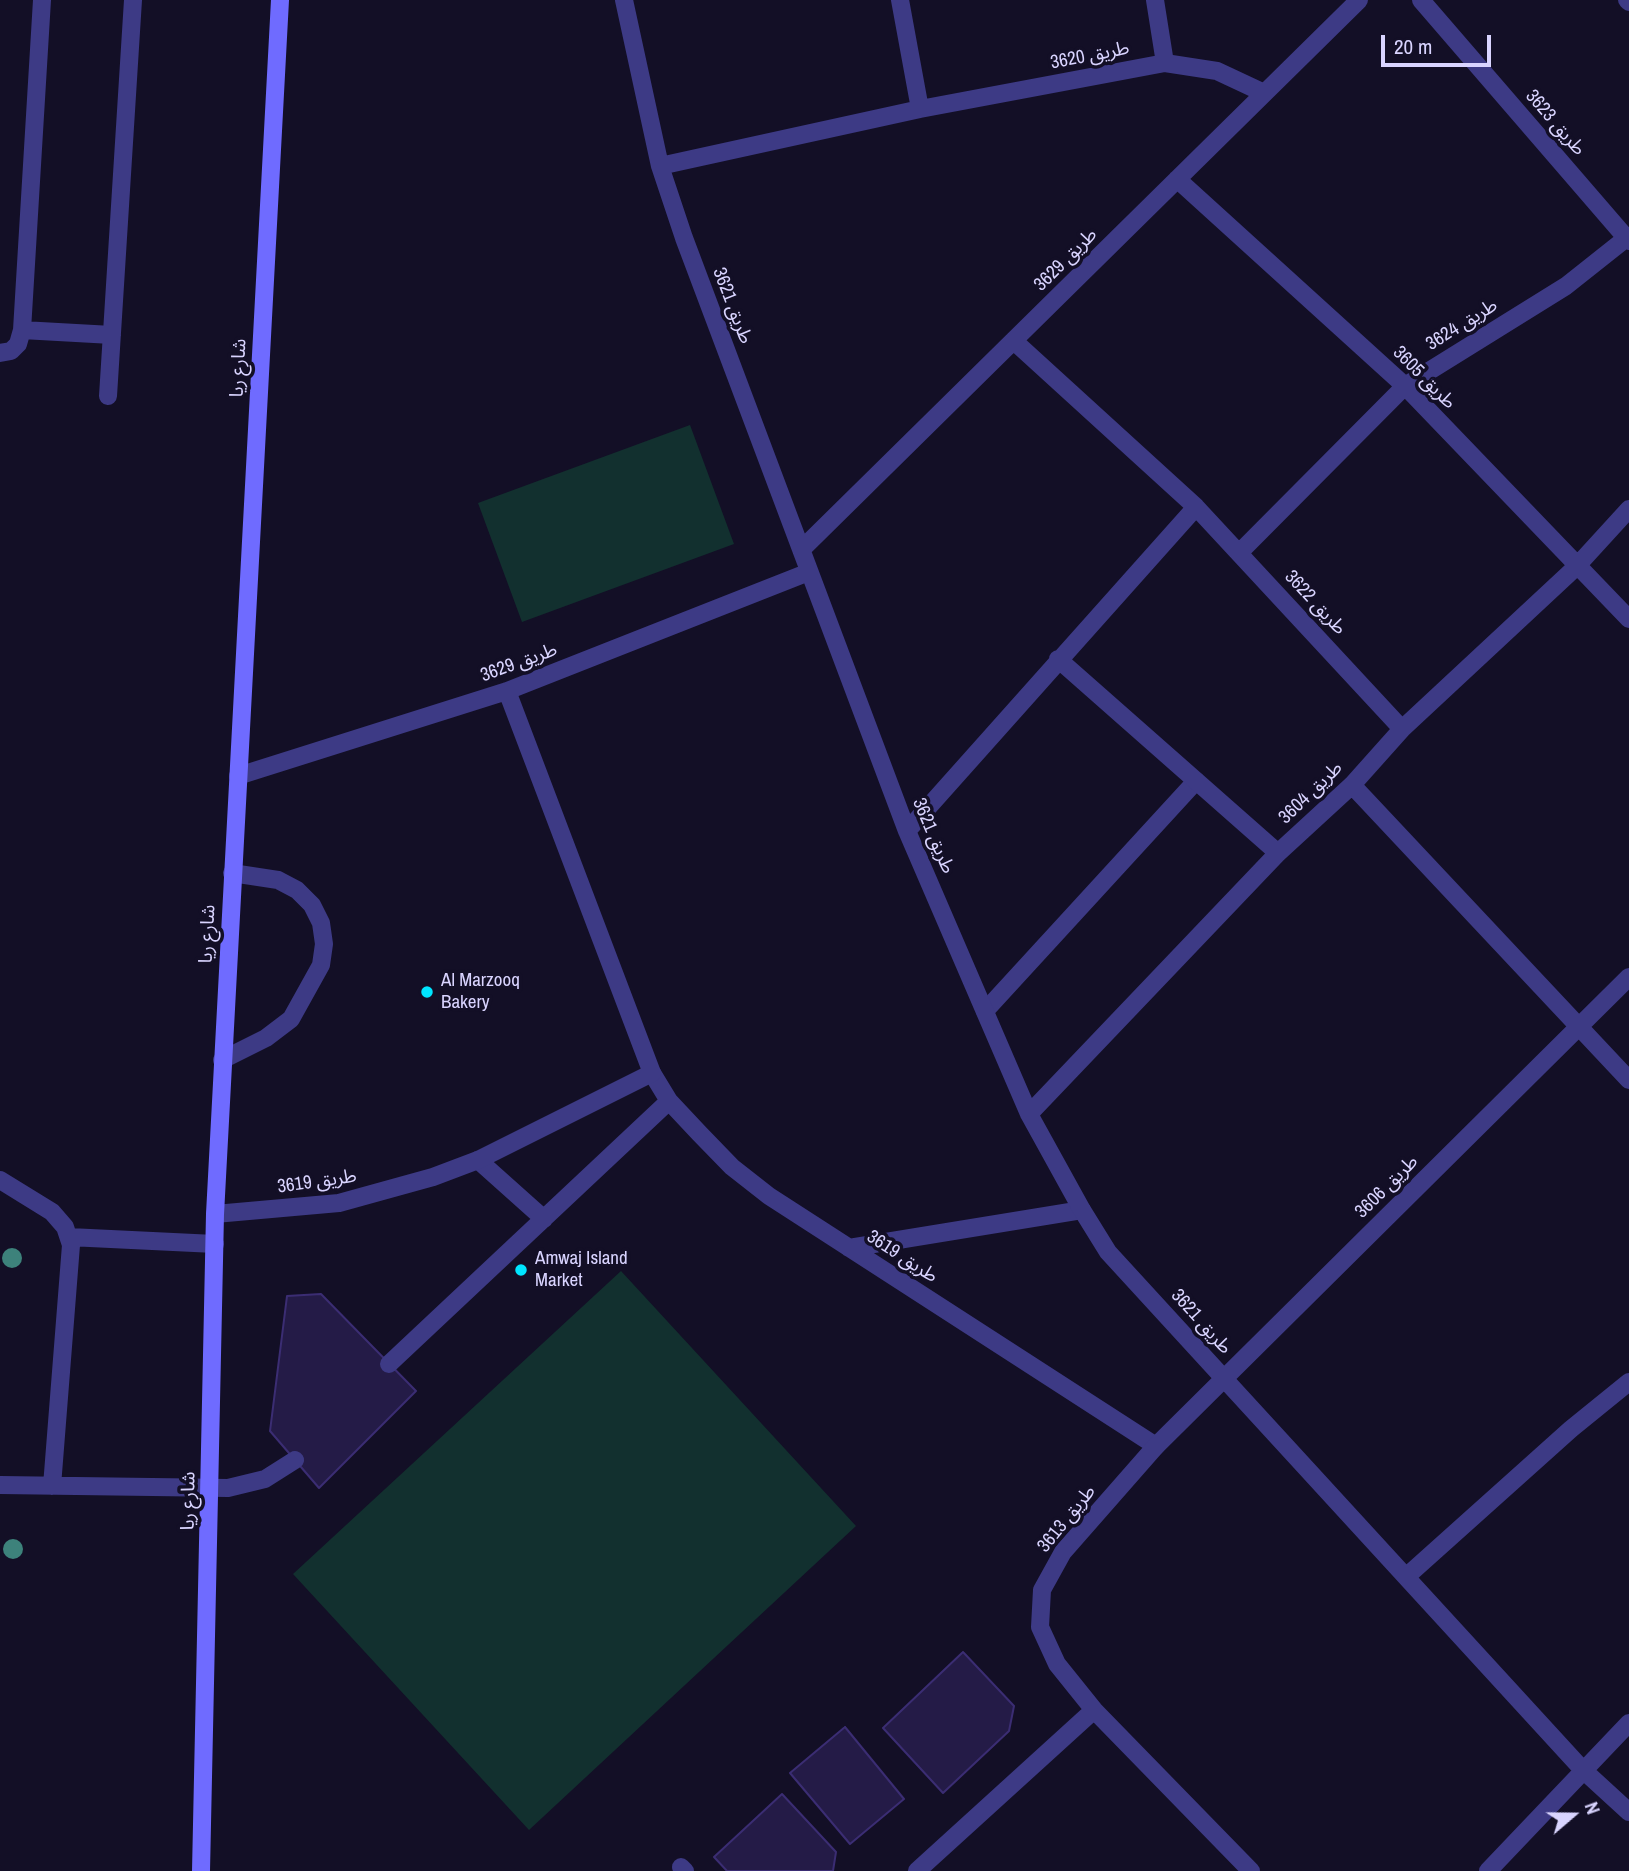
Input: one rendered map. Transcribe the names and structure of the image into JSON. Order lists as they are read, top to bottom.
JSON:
{
  "streets": {
    "main road": ["شارع ريا"],
    "street": [
      "طريق 3620",
      "طريق 3623",
      "طريق 3629",
      "طريق 3621",
      "طريق 3624",
      "طريق 3605",
      "طريق 3622",
      "طريق 3604",
      "طريق 3619",
      "طريق 3606",
      "طريق 3613"
    ]
  },
  "crossings": [
    ["طريق 3620", "طريق 3629"],
    ["طريق 3620", "طريق 3621"],
    ["طريق 3623", "طريق 3624"],
    ["طريق 3629", "طريق 3621"],
    ["طريق 3629", "شارع ريا"],
    ["طريق 3629", "طريق 3605"],
    ["طريق 3629", "طريق 3622"],
    ["طريق 3629", "طريق 3619"],
    ["طريق 3621", "طريق 3604"],
    ["طريق 3621", "طريق 3606"],
    ["طريق 3621", "طريق 3613"],
    ["طريق 3624", "طريق 3605"],
    ["طريق 3624", "طريق 3622"],
    ["شارع ريا", "طريق 3619"],
    ["طريق 3605", "طريق 3604"],
    ["طريق 3622", "طريق 3604"],
    ["طريق 3619", "طريق 3613"],
    ["طريق 3606", "طريق 3613"]
  ],
  "places": ["Al Marzooq Bakery", "Amwaj Island Market"],
  "scale_bar": "20 m",
  "north": "right"
}
